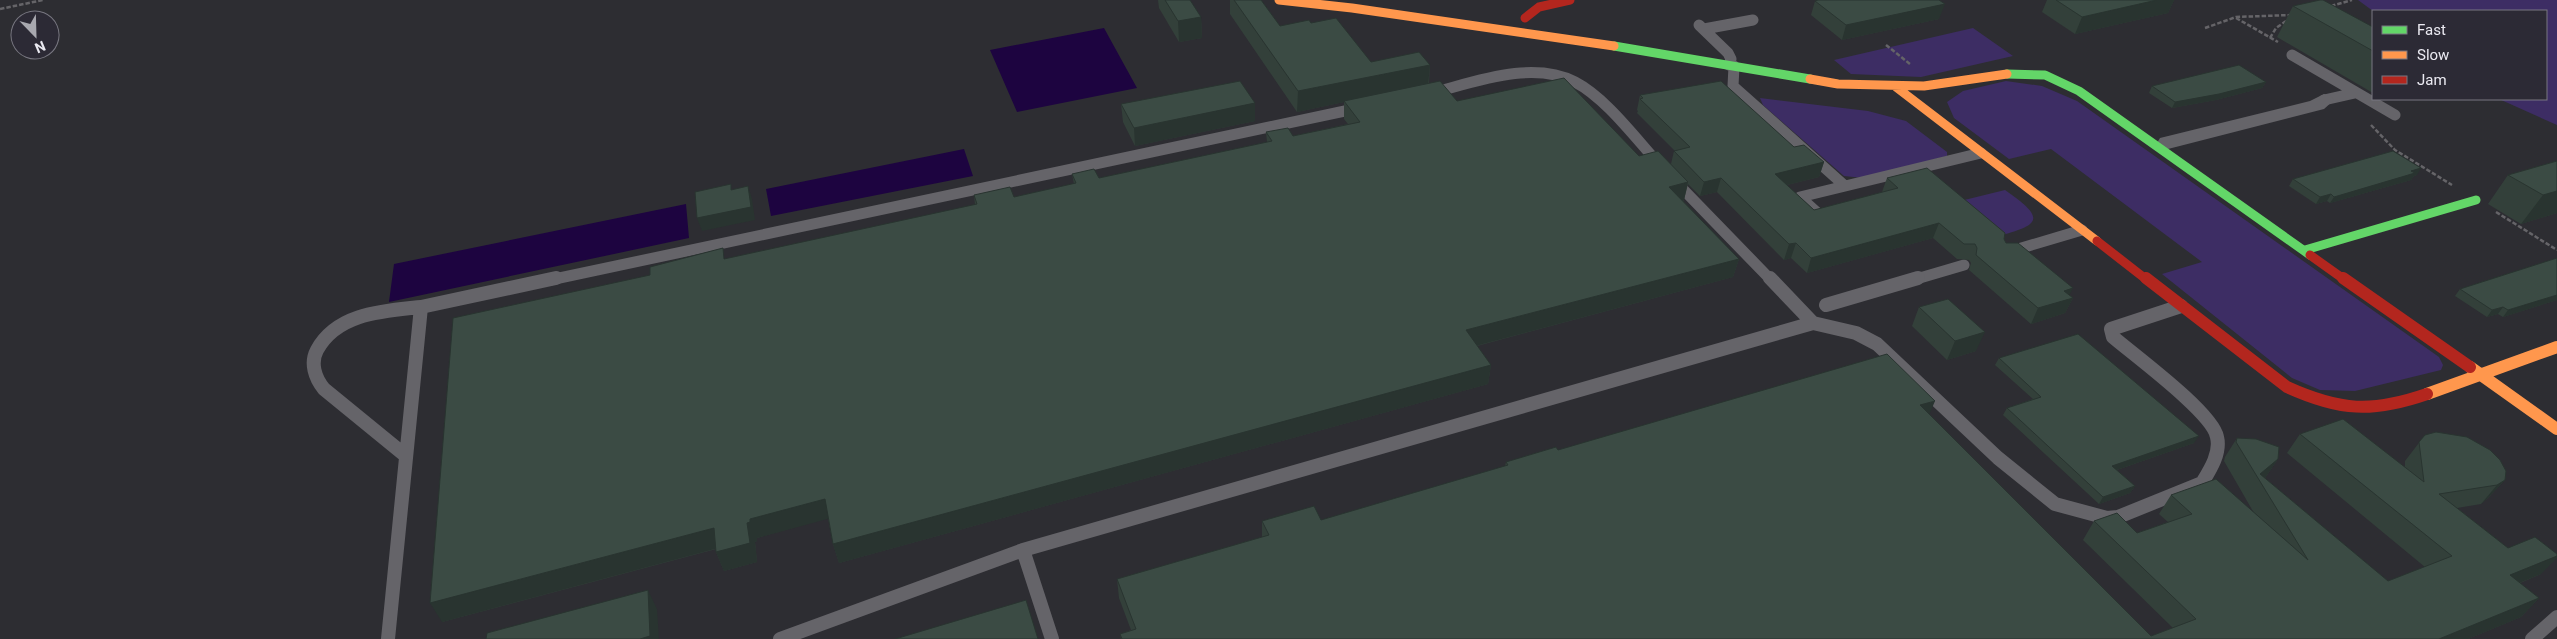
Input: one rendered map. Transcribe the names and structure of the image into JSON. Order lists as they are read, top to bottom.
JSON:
{
  "legend": ["Fast", "Slow", "Jam"],
  "north": "bottom right"
}
